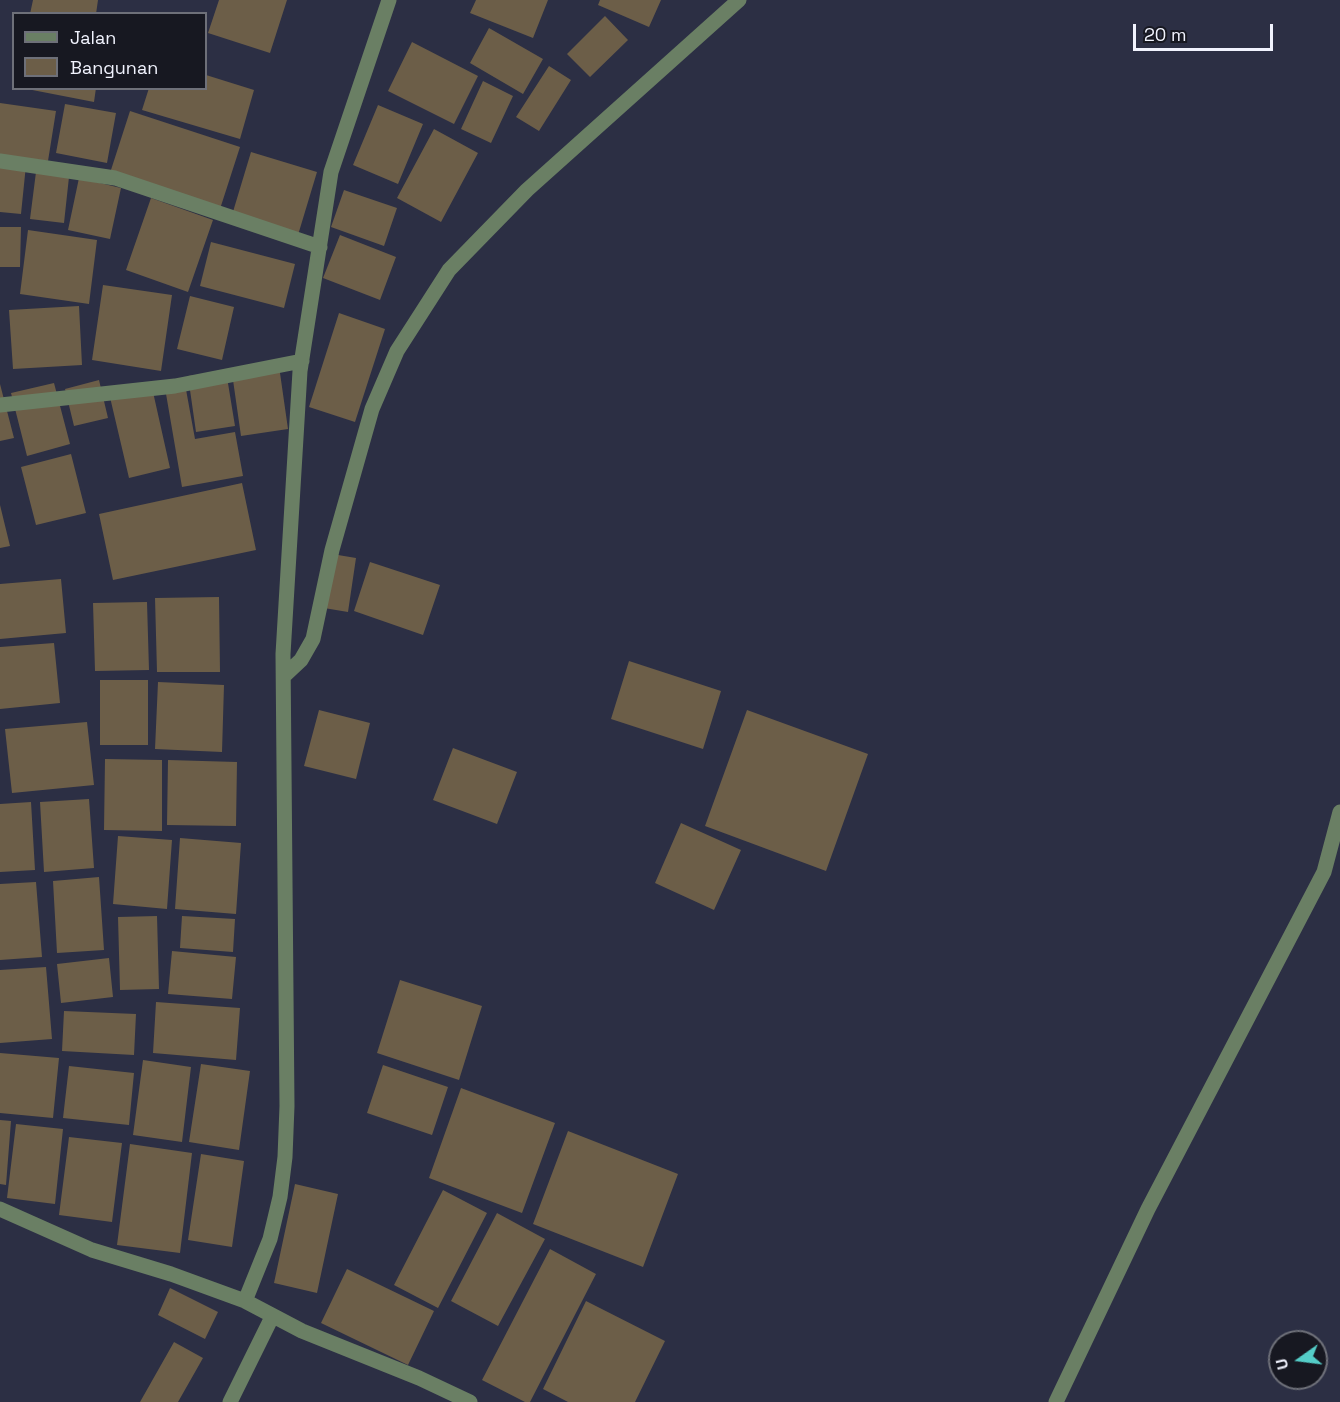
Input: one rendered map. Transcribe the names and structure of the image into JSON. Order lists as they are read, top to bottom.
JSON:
{
  "legend": ["Jalan", "Bangunan"],
  "scale_bar": "20 m",
  "north": "left"
}
